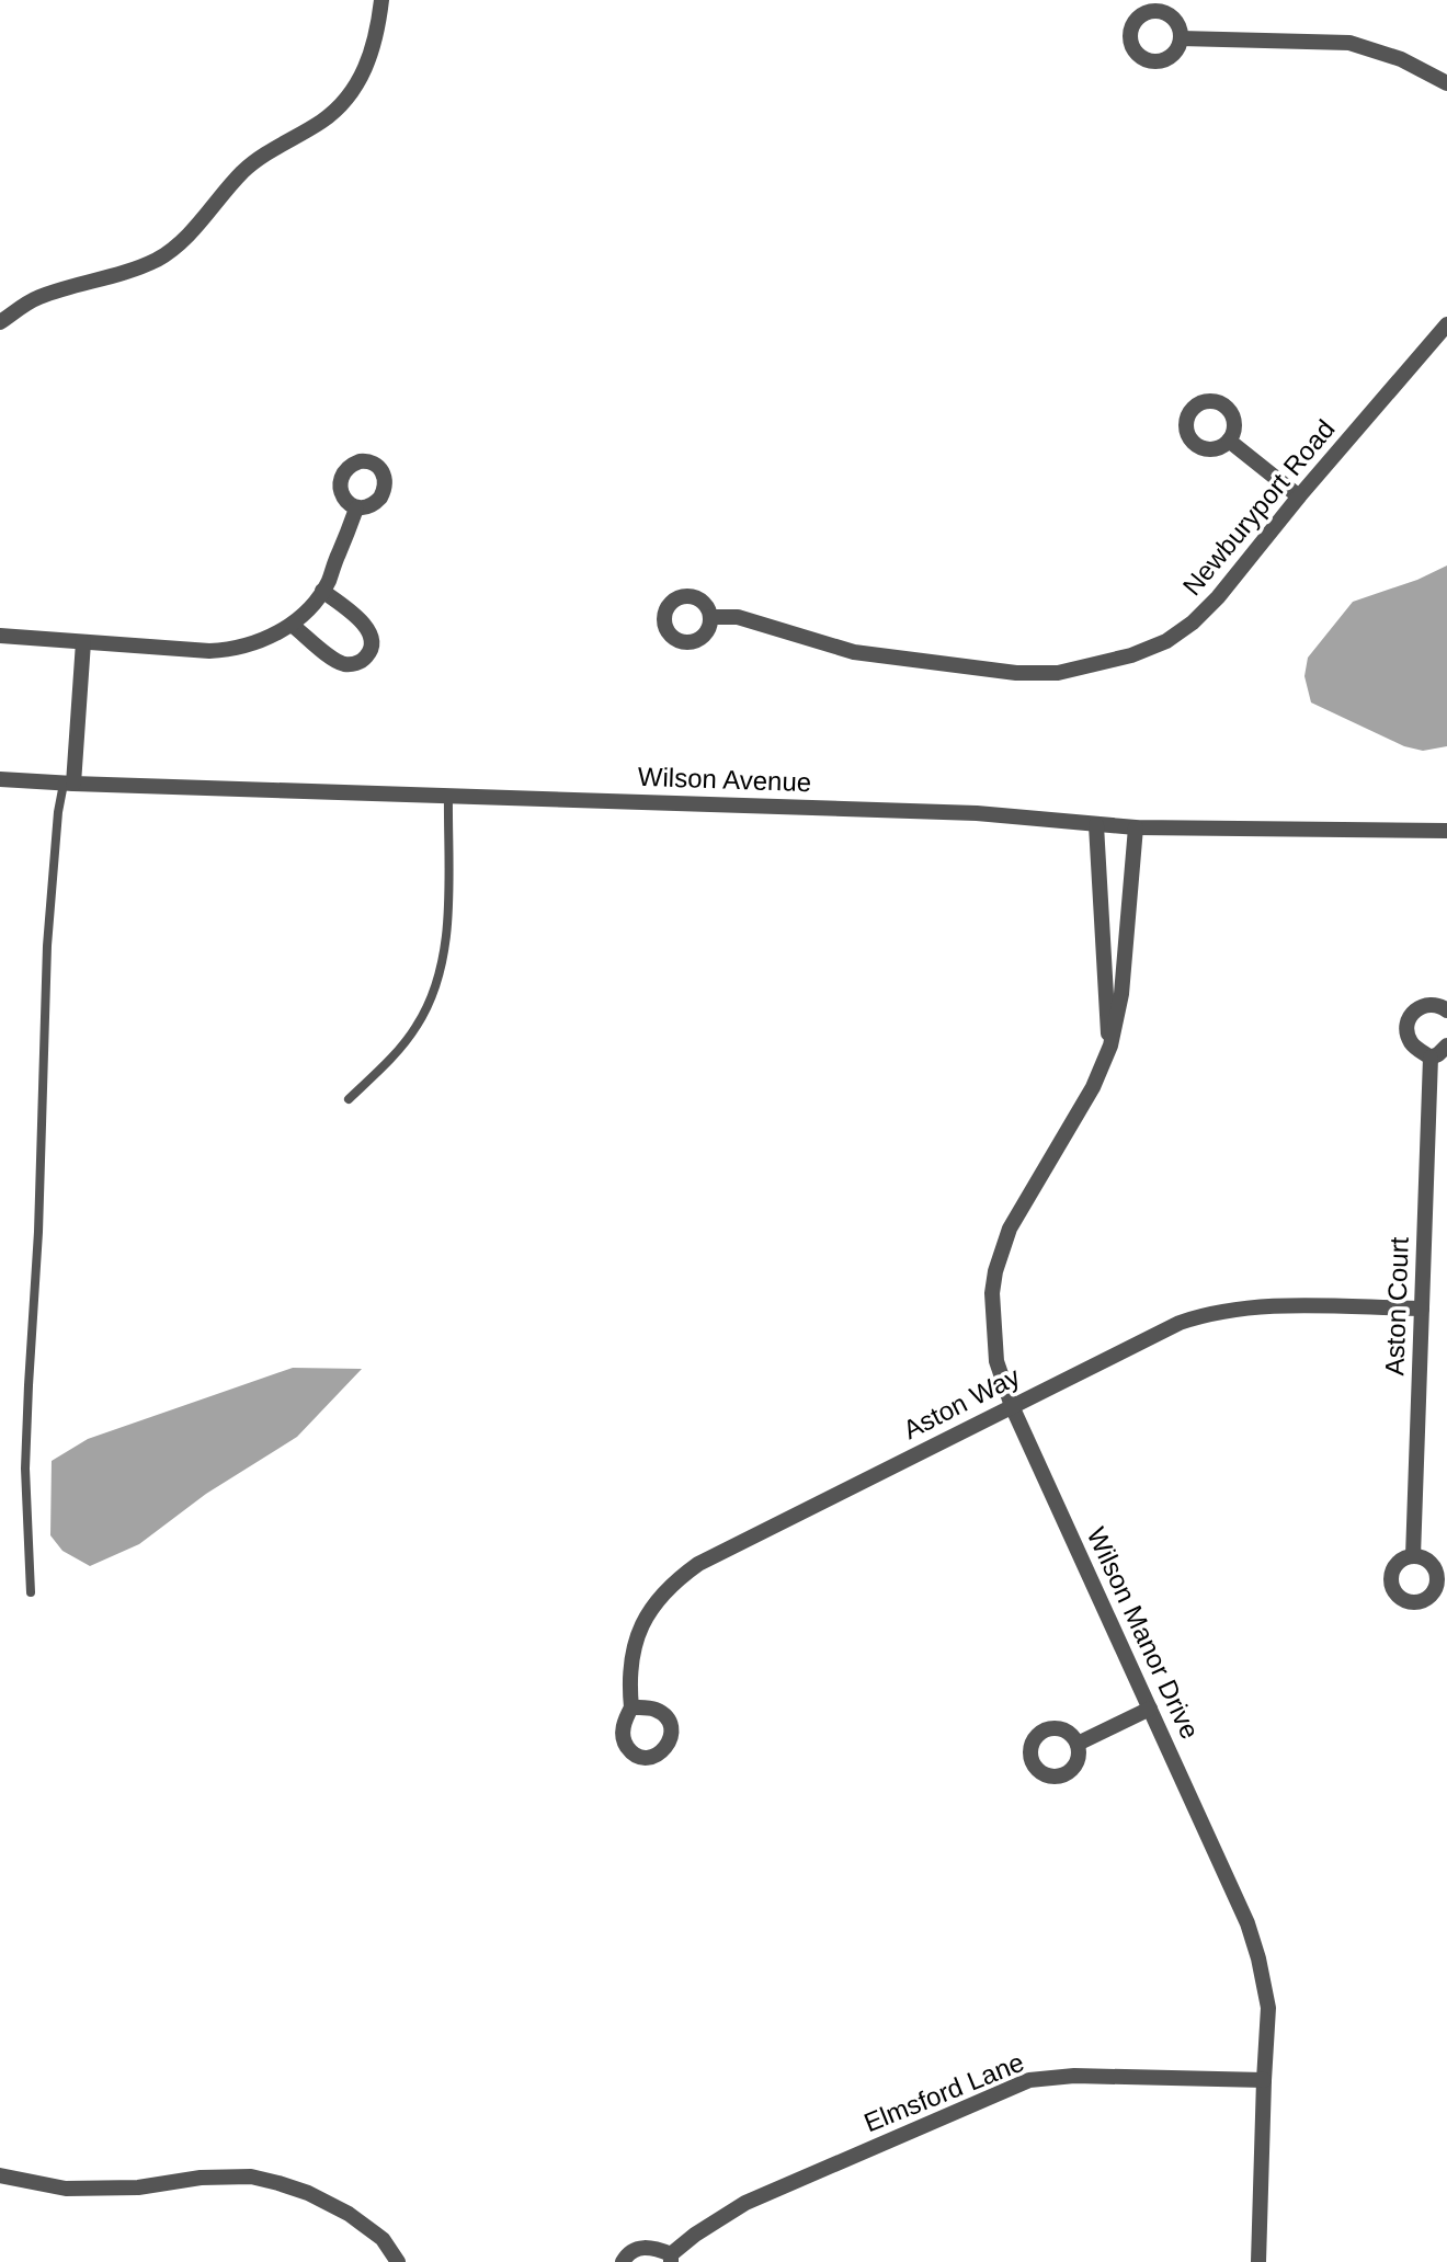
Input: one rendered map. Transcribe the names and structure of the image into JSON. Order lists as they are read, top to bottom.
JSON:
{
  "streets": {
    "street": [
      "Newburyport Road",
      "Wilson Avenue",
      "Aston Court",
      "Aston Way",
      "Wilson Manor Drive",
      "Elmsford Lane"
    ]
  },
  "crossings": [
    ["Wilson Avenue", "Wilson Manor Drive"],
    ["Aston Court", "Aston Way"],
    ["Aston Way", "Wilson Manor Drive"],
    ["Wilson Manor Drive", "Elmsford Lane"]
  ]
}
